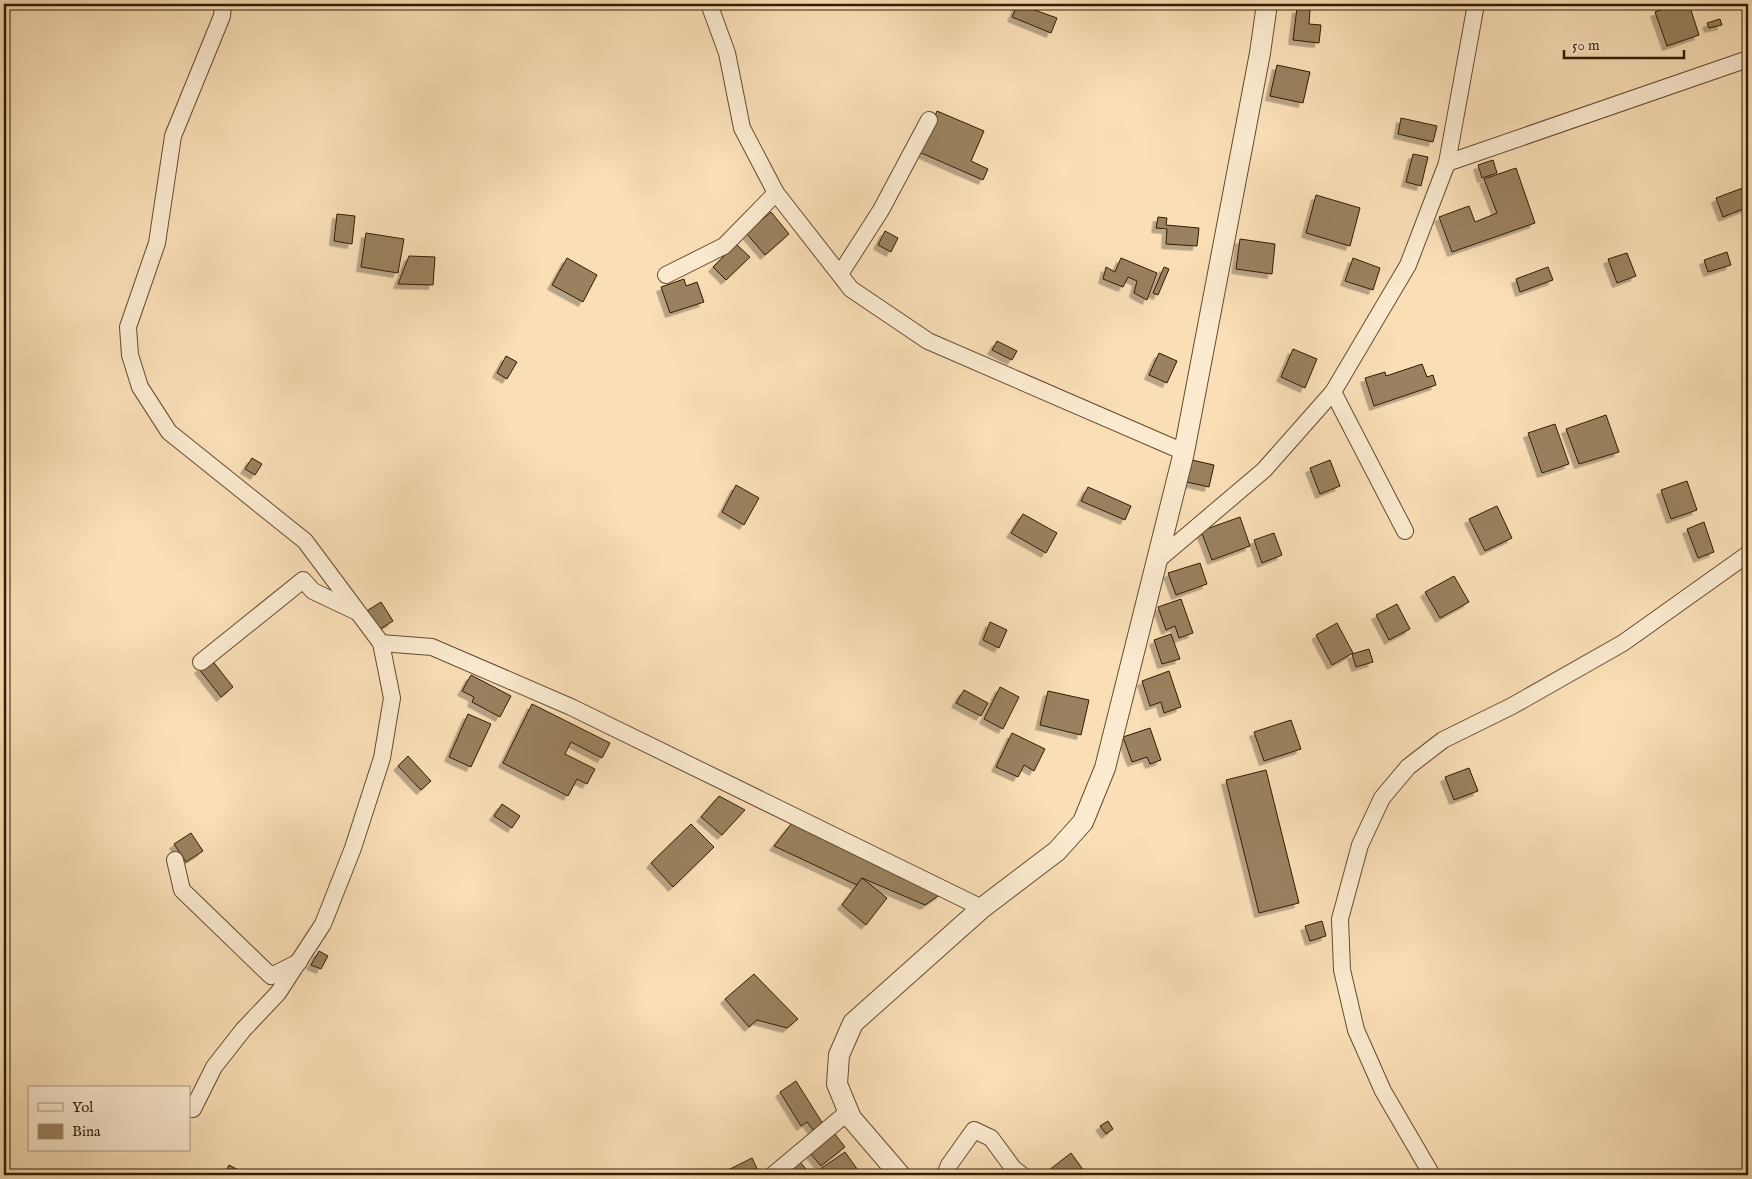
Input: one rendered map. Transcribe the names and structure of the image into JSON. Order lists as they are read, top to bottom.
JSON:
{
  "legend": ["Yol", "Bina"],
  "scale_bar": "50 m"
}
